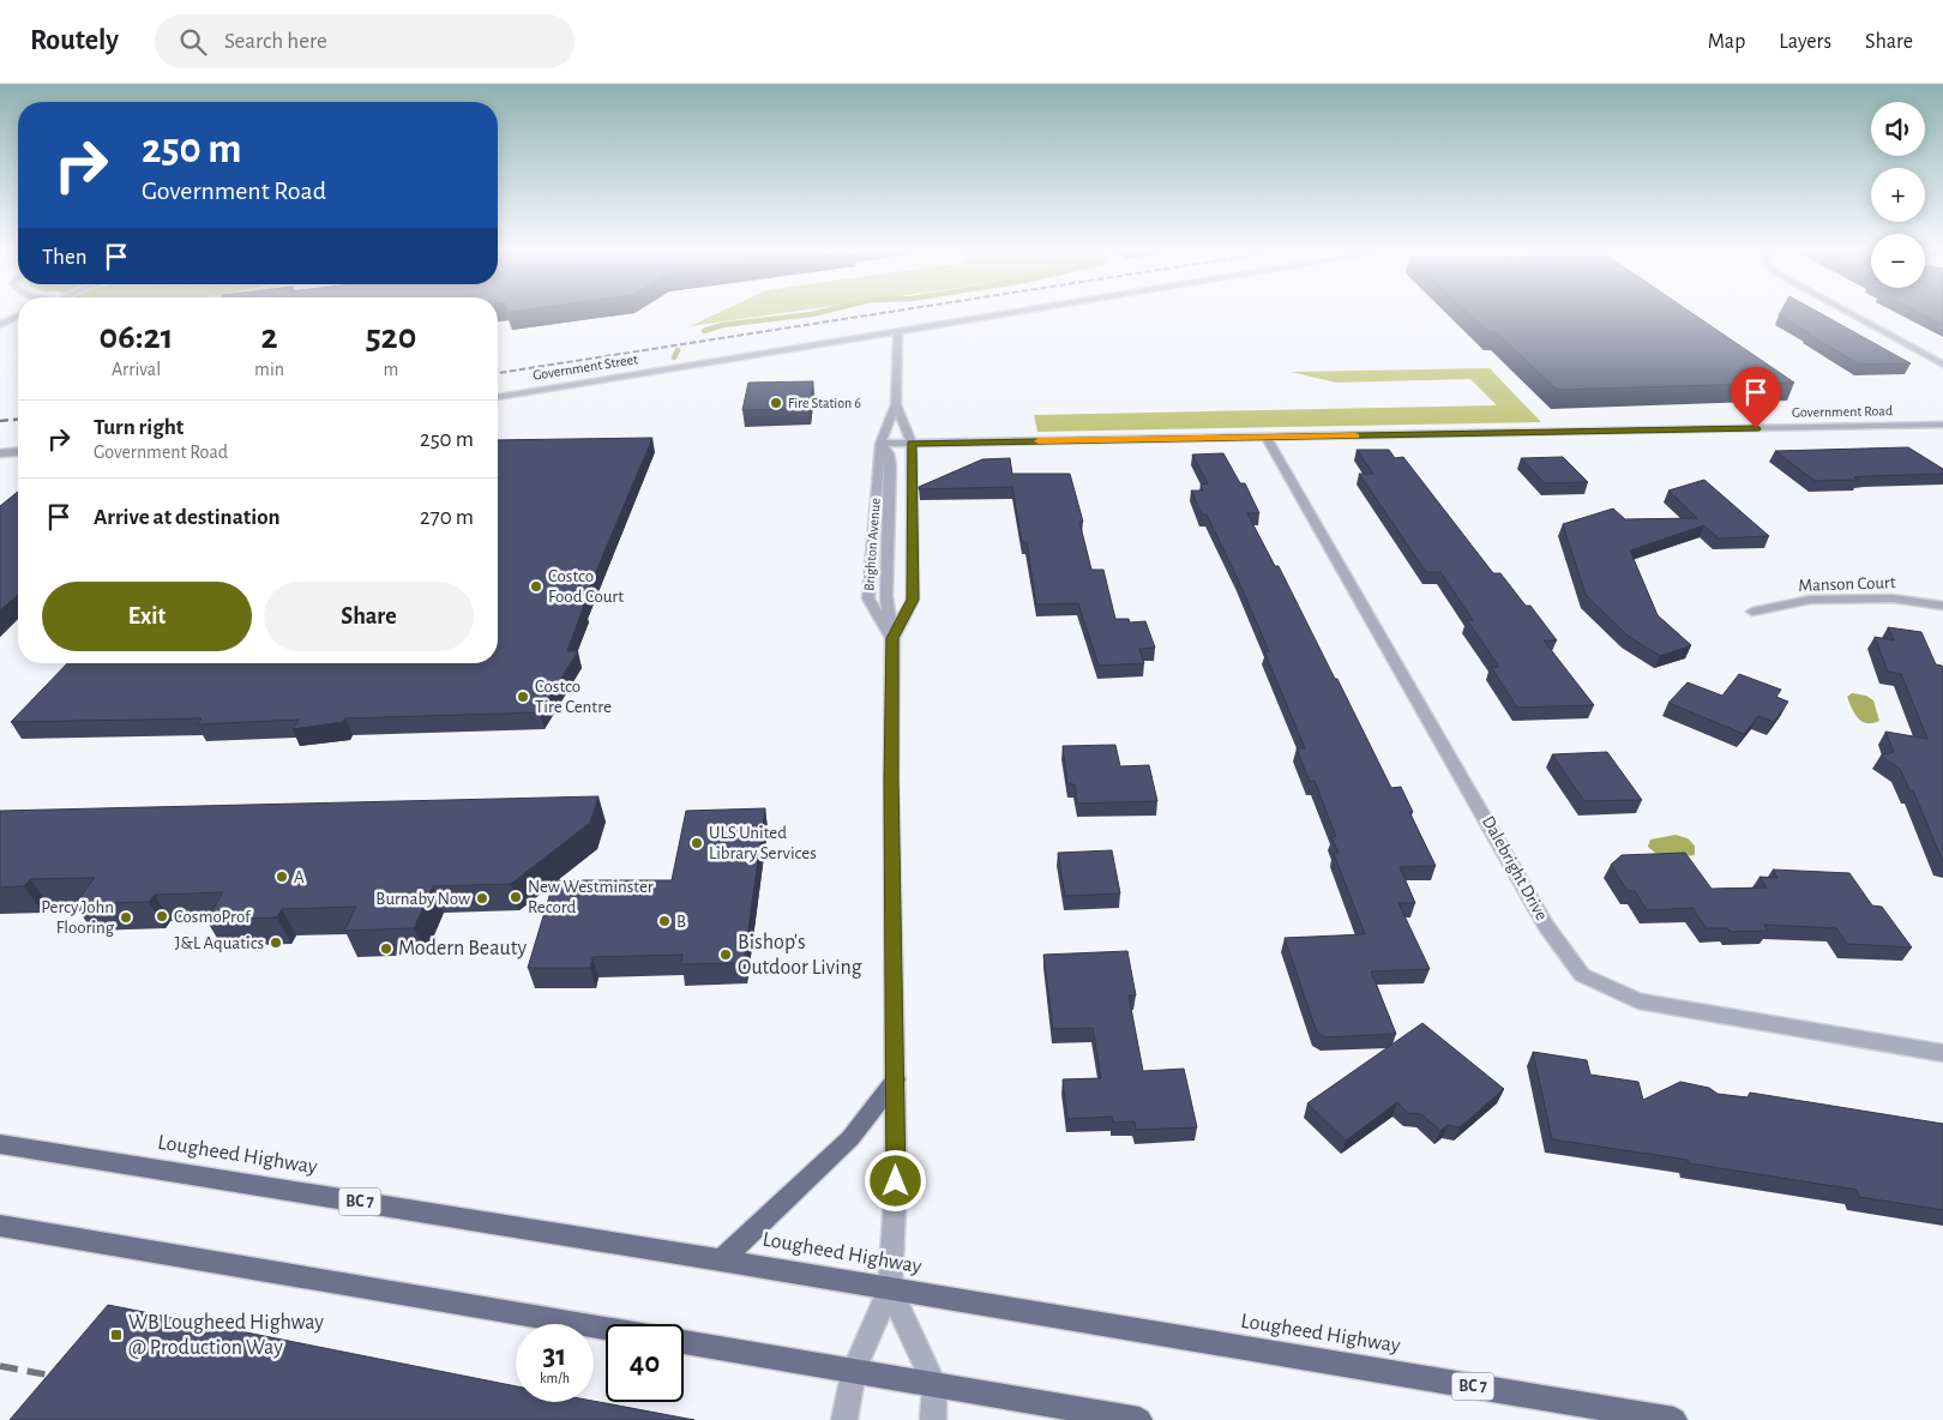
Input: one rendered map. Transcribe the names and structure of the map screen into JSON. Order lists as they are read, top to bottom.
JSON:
{
  "streets": {
    "main road": ["Lougheed Highway", "BC 7"],
    "street": [
      "Government Street",
      "Government Road",
      "Brighton Avenue",
      "Manson Court",
      "Dalebright Drive"
    ]
  },
  "crossings": [
    ["Government Road", "Brighton Avenue"],
    ["Government Road", "Dalebright Drive"]
  ],
  "places": {
    "other": [
      "Fire Station 6",
      "Costco Food Court",
      "Costco Tire Centre",
      "ULS United Library Services",
      "A",
      "New Westminster Record",
      "Burnaby Now",
      "CosmoProf",
      "Percy John Flooring",
      "B",
      "J&L Aquatics",
      "Modern Beauty",
      "Bishop's Outdoor Living"
    ],
    "transit": ["WB Lougheed Highway @ Production Way"]
  },
  "page": {
    "header": "Routely",
    "search": "Search here",
    "nav": ["Map", "Layers", "Share"],
    "map_buttons": ["+", "−"],
    "turn": ["250 m", "Government Road"],
    "then": "Then",
    "eta": [
      "06:21",
      "Arrival",
      "2",
      "min",
      "520",
      "m"
    ],
    "list": [
      {
        "name": "Turn right",
        "note": "Government Road",
        "value": "250 m"
      },
      {
        "name": "Arrive at destination",
        "value": "270 m"
      }
    ],
    "buttons": ["Exit", "Share"],
    "speed": "31 km/h",
    "limit": "40"
  }
}
